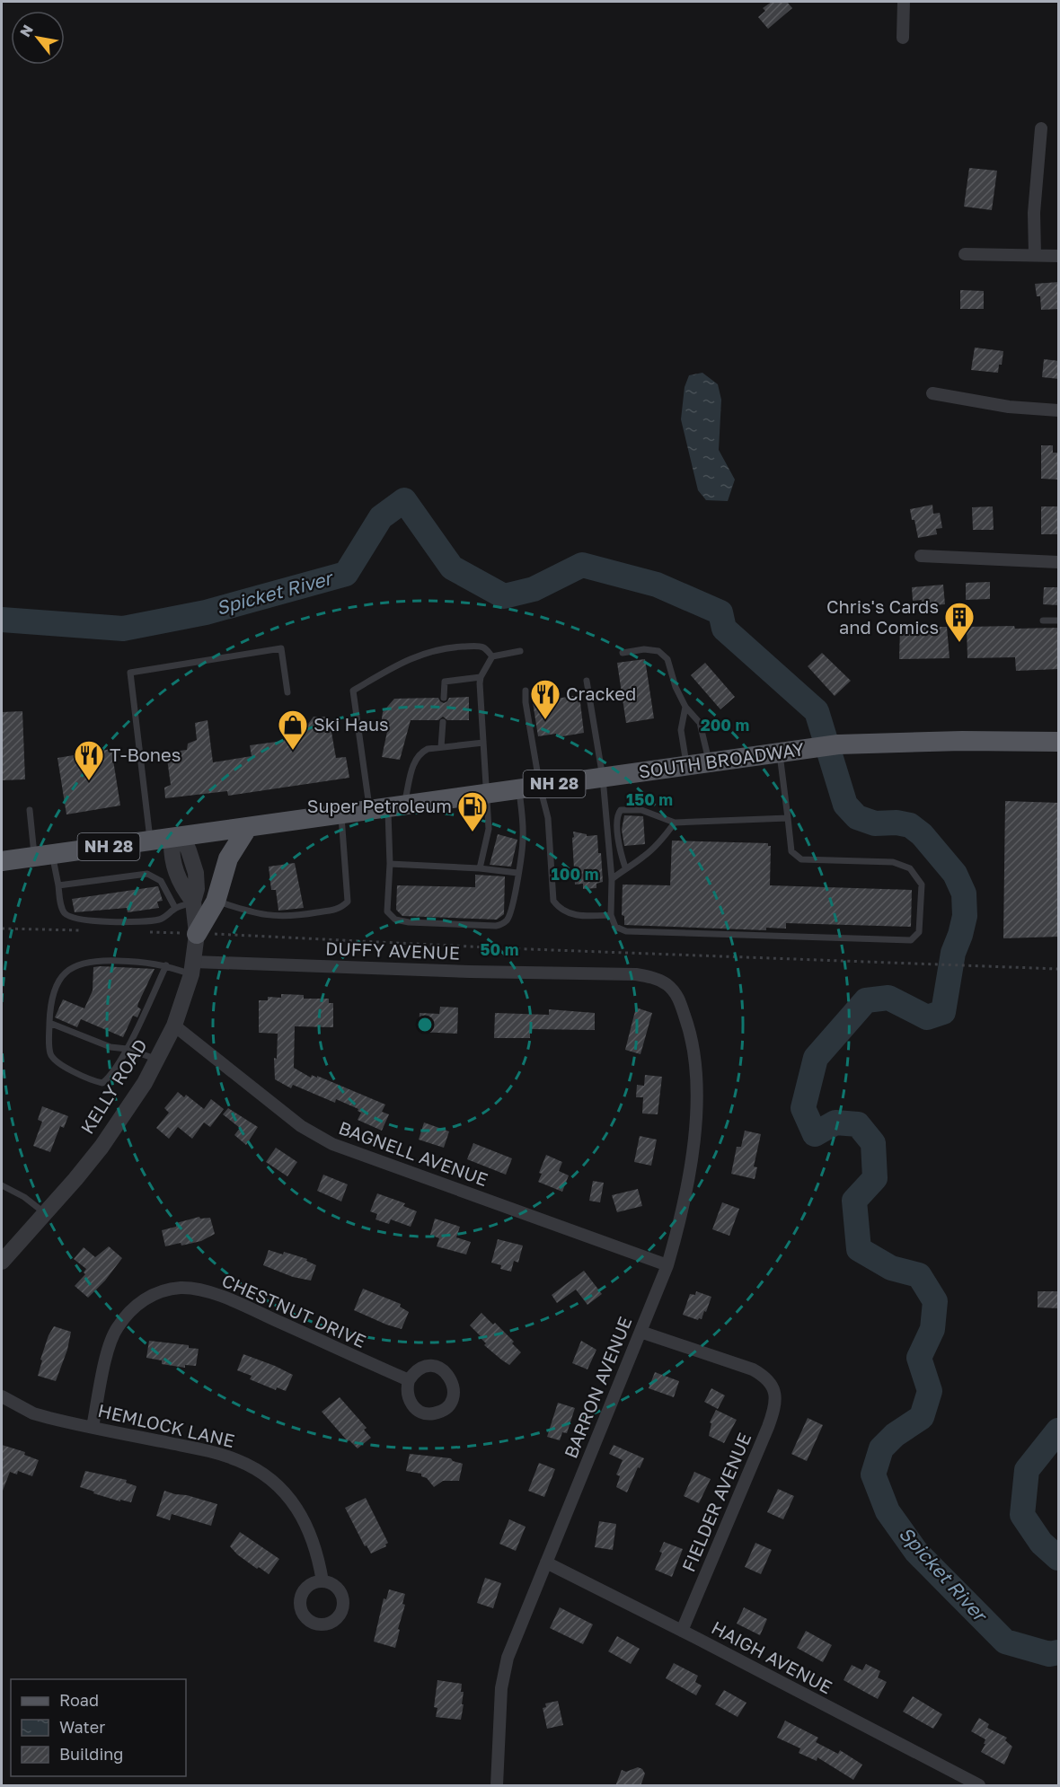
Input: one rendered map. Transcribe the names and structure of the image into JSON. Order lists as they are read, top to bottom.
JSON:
{
  "streets": {
    "main road": ["SOUTH BROADWAY", "NH 28"],
    "street": [
      "DUFFY AVENUE",
      "KELLY ROAD",
      "BAGNELL AVENUE",
      "CHESTNUT DRIVE",
      "BARRON AVENUE",
      "HEMLOCK LANE",
      "FIELDER AVENUE",
      "HAIGH AVENUE"
    ]
  },
  "crossings": [
    ["SOUTH BROADWAY", "KELLY ROAD"],
    ["DUFFY AVENUE", "KELLY ROAD"],
    ["DUFFY AVENUE", "BARRON AVENUE"],
    ["KELLY ROAD", "BAGNELL AVENUE"],
    ["BAGNELL AVENUE", "BARRON AVENUE"],
    ["CHESTNUT DRIVE", "HEMLOCK LANE"],
    ["BARRON AVENUE", "FIELDER AVENUE"],
    ["BARRON AVENUE", "HAIGH AVENUE"],
    ["FIELDER AVENUE", "HAIGH AVENUE"]
  ],
  "water": ["Spicket River"],
  "places": {
    "building": ["Chris's Cards and Comics"],
    "restaurant": ["Cracked", "T-Bones"],
    "shop": ["Ski Haus"],
    "fuel station": ["Super Petroleum"]
  },
  "legend": ["Road", "Water", "Building"],
  "north": "top left",
  "rings": [
    "200 m",
    "150 m",
    "100 m",
    "50 m"
  ]
}
